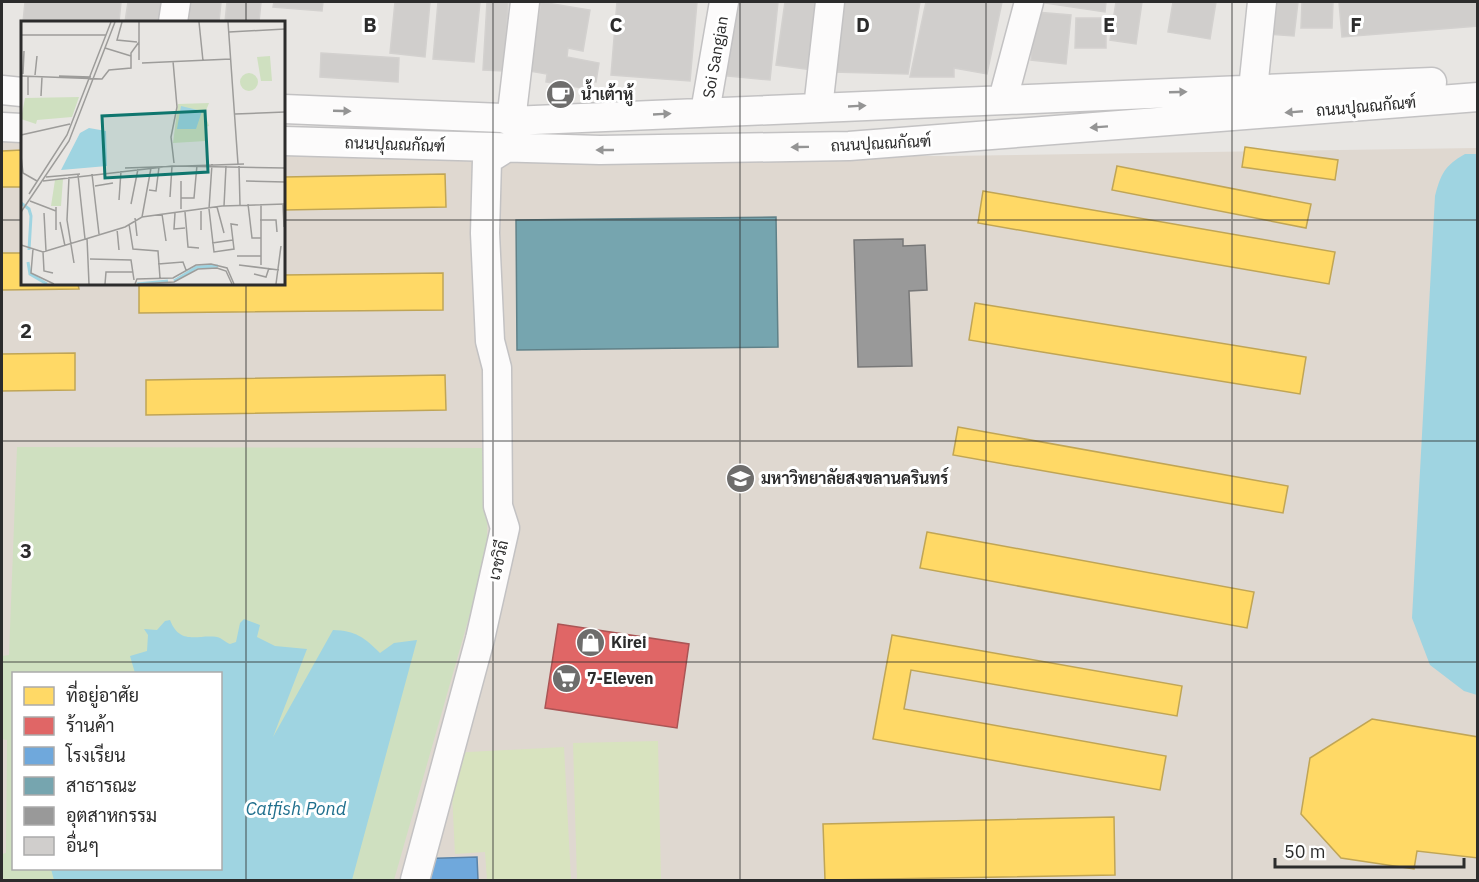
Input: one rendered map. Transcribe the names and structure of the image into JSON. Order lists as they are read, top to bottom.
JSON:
{
  "streets": {
    "street": ["Soi Sangjan", "ถนนปุณณกัณฑ์", "เวชวิถี"]
  },
  "crossings": [
    ["Soi Sangjan", "ถนนปุณณกัณฑ์"],
    ["ถนนปุณณกัณฑ์", "เวชวิถี"]
  ],
  "water": ["Catfish Pond"],
  "places": {
    "cafe": ["น้ำเต้าหู้"],
    "school or university": ["มหาวิทยาลัยสงขลานครินทร์"],
    "shop": ["Kirei"],
    "supermarket": ["7-Eleven"]
  },
  "legend": [
    "ที่อยู่อาศัย",
    "ร้านค้า",
    "โรงเรียน",
    "สาธารณะ",
    "อุตสาหกรรม",
    "อื่นๆ"
  ],
  "scale_bar": "50 m",
  "grid": {
    "columns": [
      "B",
      "C",
      "D",
      "E",
      "F"
    ],
    "rows": ["2", "3"]
  }
}
